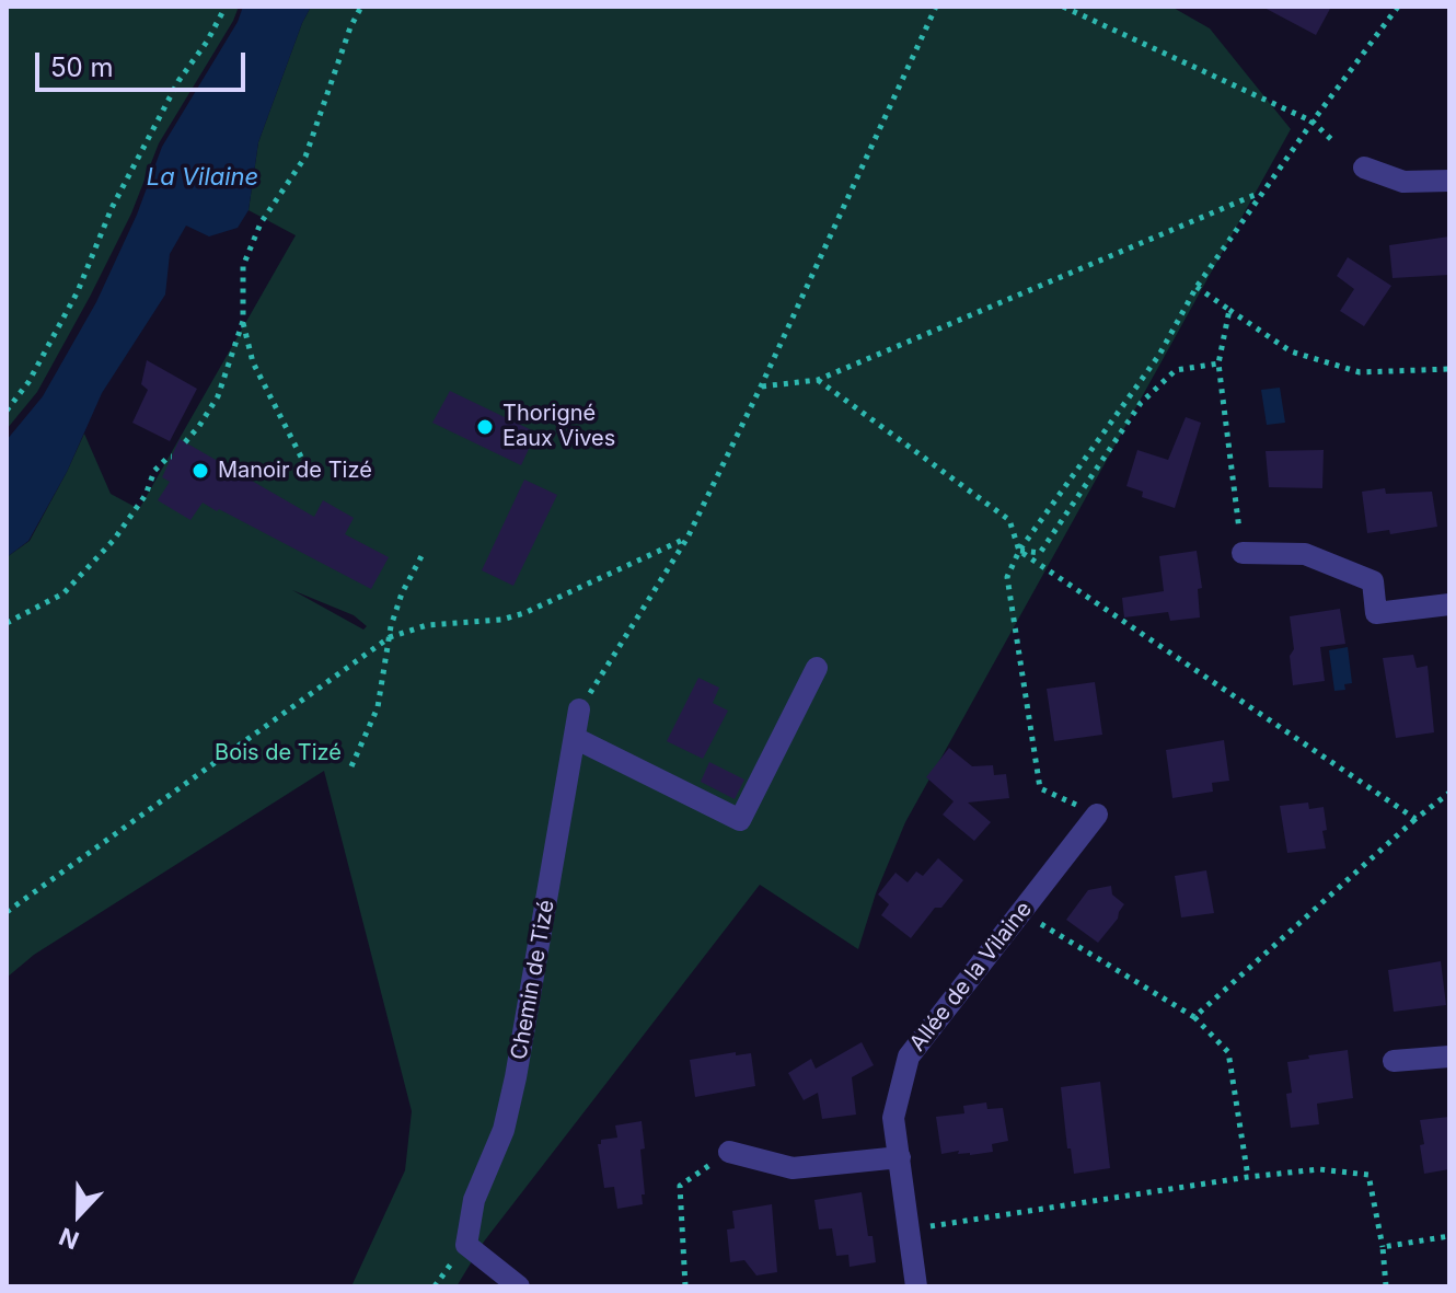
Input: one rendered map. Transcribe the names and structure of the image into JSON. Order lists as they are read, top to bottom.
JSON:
{
  "streets": {
    "street": ["Allée de la Vilaine", "Chemin de Tizé"]
  },
  "water": ["La Vilaine"],
  "parks": ["Bois de Tizé"],
  "places": ["Thorigné Eaux Vives", "Manoir de Tizé"],
  "scale_bar": "50 m",
  "north": "bottom"
}
